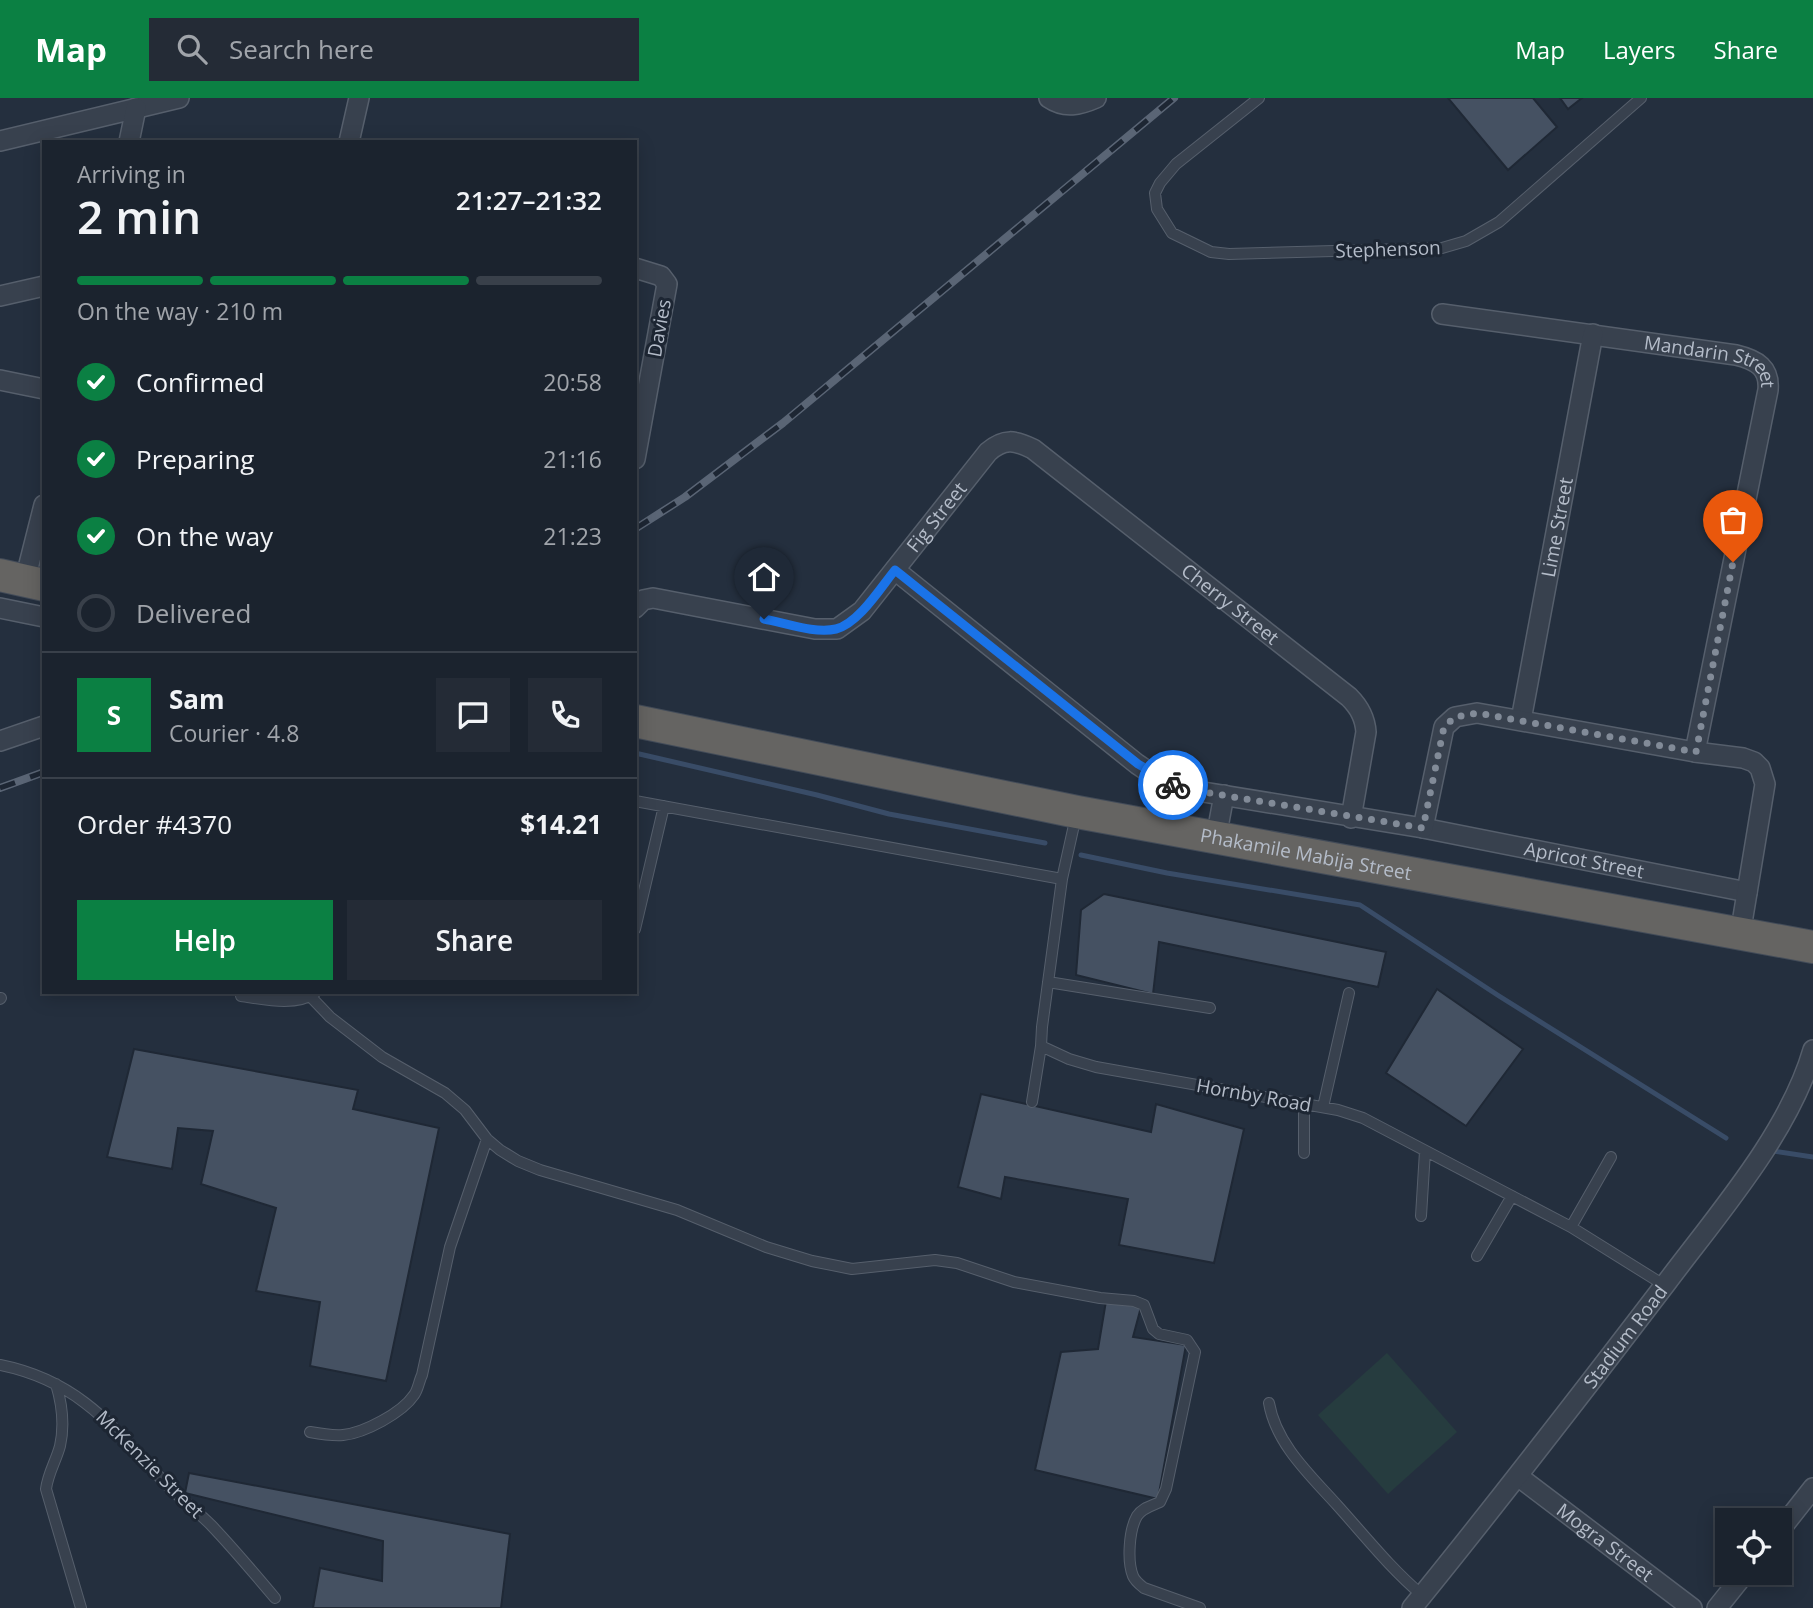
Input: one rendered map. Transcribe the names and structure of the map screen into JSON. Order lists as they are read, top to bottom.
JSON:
{
  "streets": {
    "highway": ["Phakamile Mabija Street"],
    "street": [
      "Davies",
      "Mandarin Street",
      "Fig Street",
      "Lime Street",
      "Cherry Street",
      "Apricot Street",
      "Stadium Road",
      "Mogra Street"
    ],
    "lane": ["Stephenson", "Hornby Road", "McKenzie Street"]
  },
  "crossings": [
    ["Mandarin Street", "Lime Street"],
    ["Fig Street", "Cherry Street"],
    ["Fig Street", "Apricot Street"],
    ["Cherry Street", "Apricot Street"],
    ["Hornby Road", "Stadium Road"],
    ["Stadium Road", "Mogra Street"]
  ],
  "page": {
    "header": "Map",
    "search": "Search here",
    "nav": ["Map", "Layers", "Share"],
    "heading": ["2 min", "Arriving in", "21:27–21:32"],
    "panel": [
      "Sam",
      "Courier · 4.8",
      "Order #4370",
      "$14.21"
    ],
    "bar": "On the way · 210 m",
    "list": [
      ["Confirmed", "20:58"],
      ["Preparing", "21:16"],
      ["On the way", "21:23"],
      "Delivered"
    ],
    "round": "S",
    "buttons": ["Help", "Share"]
  }
}
